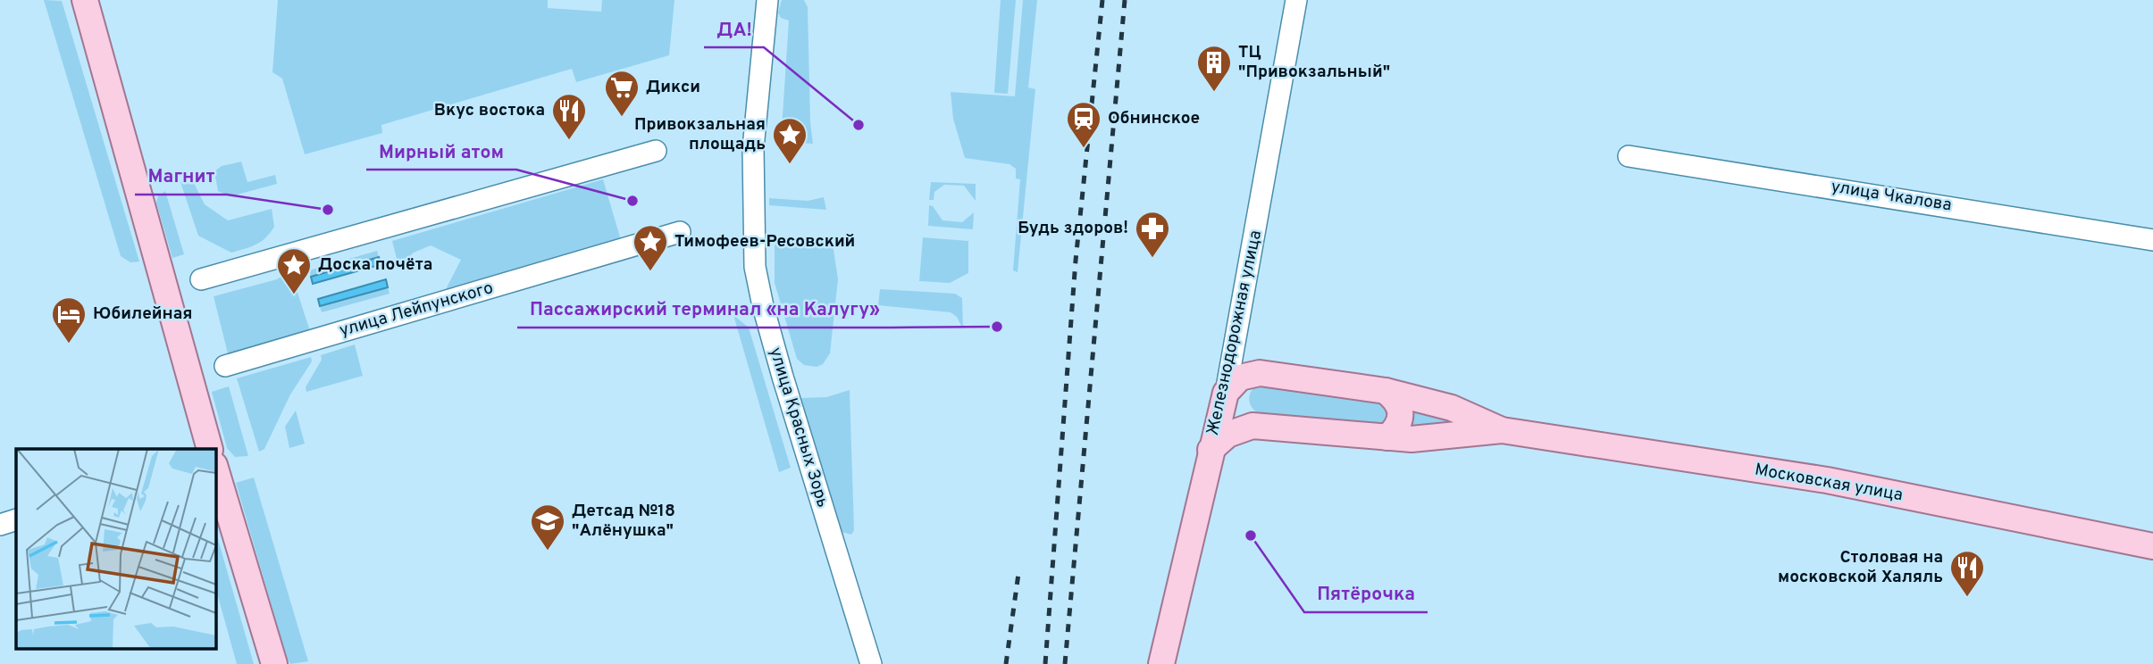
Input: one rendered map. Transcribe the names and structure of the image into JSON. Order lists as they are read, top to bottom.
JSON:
{
  "streets": {
    "main road": ["Железнодорожная улица", "Московская улица"],
    "street": ["улица Чкалова", "улица Лейпунского", "улица Красных Зорь"]
  },
  "crossings": [
    ["Железнодорожная улица", "Московская улица"]
  ],
  "places": {
    "building": ["ТЦ \"Привокзальный\""],
    "supermarket": ["Дикси"],
    "other": [
      "ДА!",
      "Мирный атом",
      "Магнит",
      "Пассажирский терминал «на Калугу»",
      "Пятёрочка"
    ],
    "restaurant": ["Вкус востока", "Столовая на московской Халяль"],
    "station": ["Обнинское"],
    "place": ["Привокзальная площадь", "Тимофеев-Ресовский", "Доска почёта"],
    "pharmacy": ["Будь здоров!"],
    "hotel": ["Юбилейная"],
    "school or university": ["Детсад №18 \"Алёнушка\""]
  }
}
